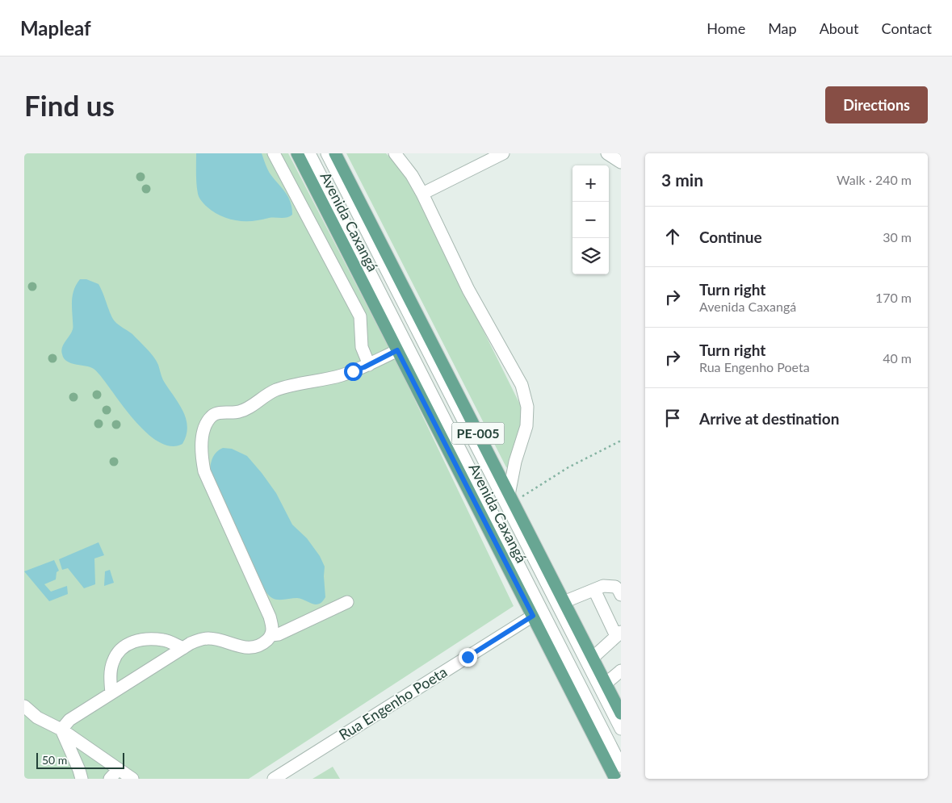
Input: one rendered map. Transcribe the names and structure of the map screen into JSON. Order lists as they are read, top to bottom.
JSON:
{
  "streets": {
    "main road": ["Avenida Caxangá", "PE-005"],
    "street": ["Rua Engenho Poeta"]
  },
  "crossings": [
    ["Avenida Caxangá", "Rua Engenho Poeta"]
  ],
  "scale_bar": "50 m",
  "page": {
    "header": "Mapleaf",
    "nav": [
      "Home",
      "Map",
      "About",
      "Contact"
    ],
    "buttons": "Directions",
    "title": "Find us",
    "heading": ["3 min", "Walk · 240 m"],
    "map_buttons": ["+", "−"],
    "list": [
      ["Continue", "30 m"],
      ["Turn right", "Avenida Caxangá", "170 m"],
      ["Turn right", "Rua Engenho Poeta", "40 m"],
      "Arrive at destination"
    ],
    "scale": "50 m"
  }
}
